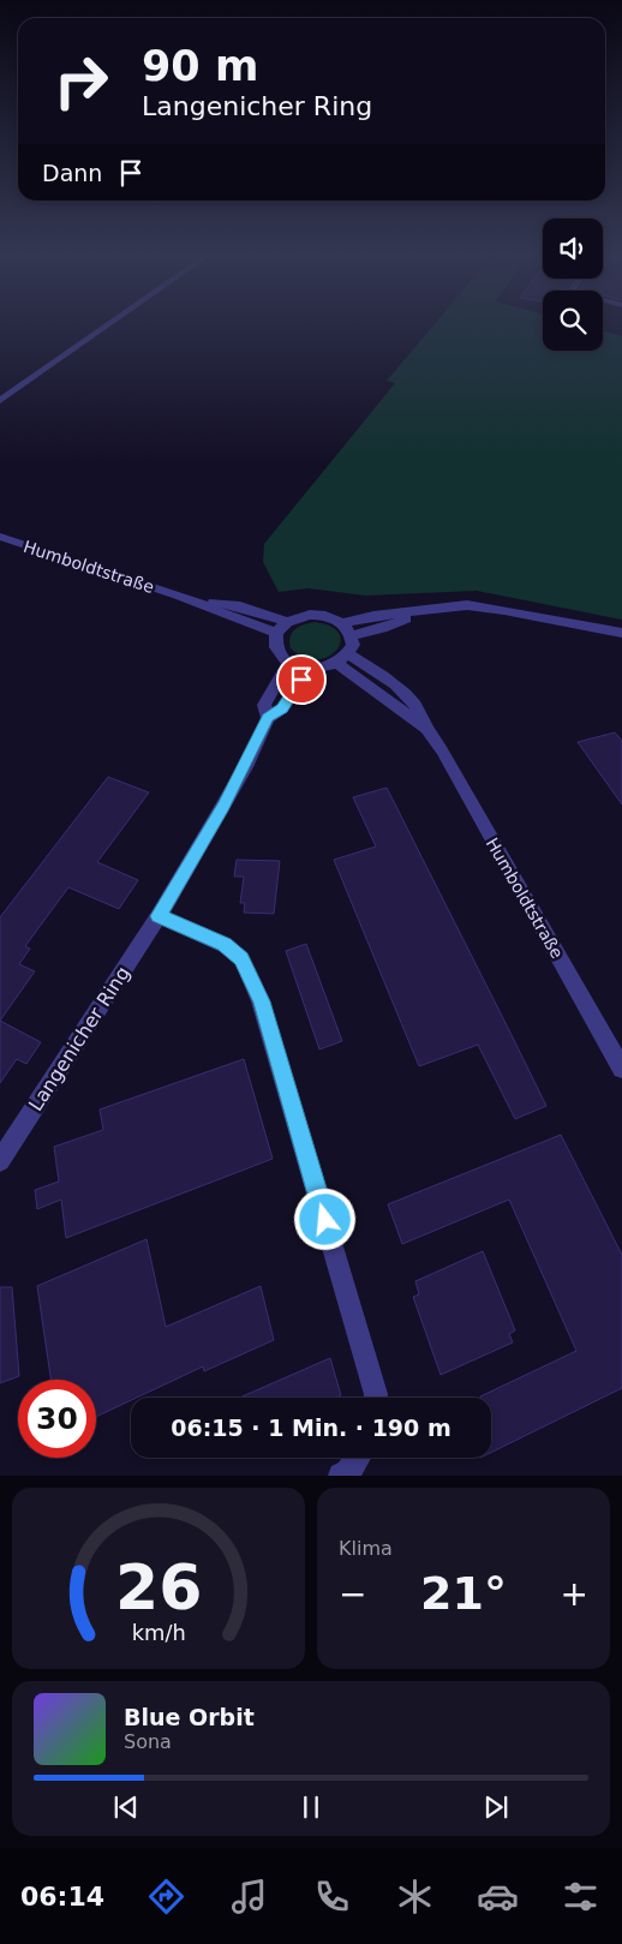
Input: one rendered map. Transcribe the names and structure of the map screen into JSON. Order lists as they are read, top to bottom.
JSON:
{
  "streets": {
    "street": ["Humboldtstraße", "Langenicher Ring"]
  },
  "crossings": [
    ["Humboldtstraße", "Langenicher Ring"]
  ],
  "page": {
    "turn": ["90 m", "Langenicher Ring"],
    "then": "Dann",
    "limit": "30",
    "trip": "06:15 · 1 Min. · 190 m",
    "tile": "Klima",
    "heat": ["−", "21°", "+"],
    "song": ["Blue Orbit", "Sona"],
    "tabs": "06:14",
    "gauge": ["26", "km/h"]
  }
}
